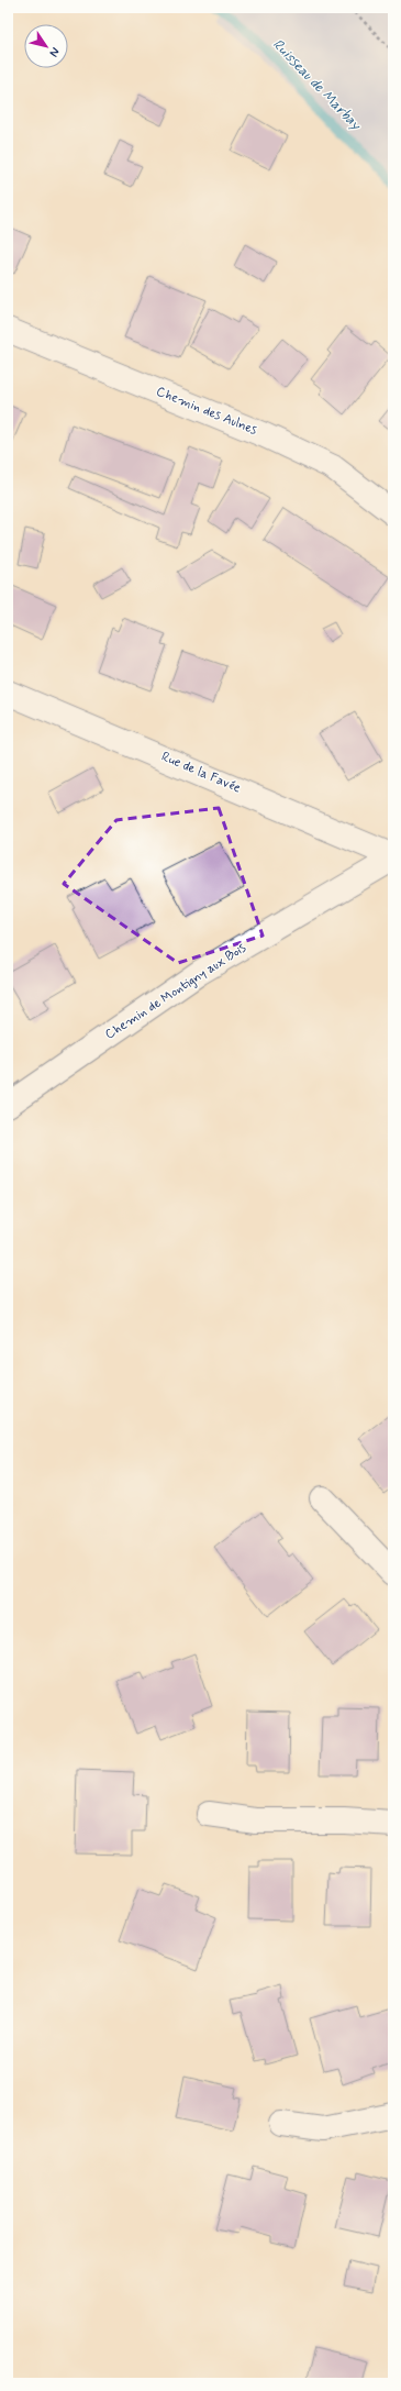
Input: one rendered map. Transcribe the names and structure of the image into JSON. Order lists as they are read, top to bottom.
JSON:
{
  "streets": {
    "street": ["Chemin des Aulnes", "Rue de la Favée", "Chemin de Montigny aux Bois"]
  },
  "crossings": [
    ["Rue de la Favée", "Chemin de Montigny aux Bois"]
  ],
  "water": ["Ruisseau de Marbay"],
  "north": "bottom right"
}
